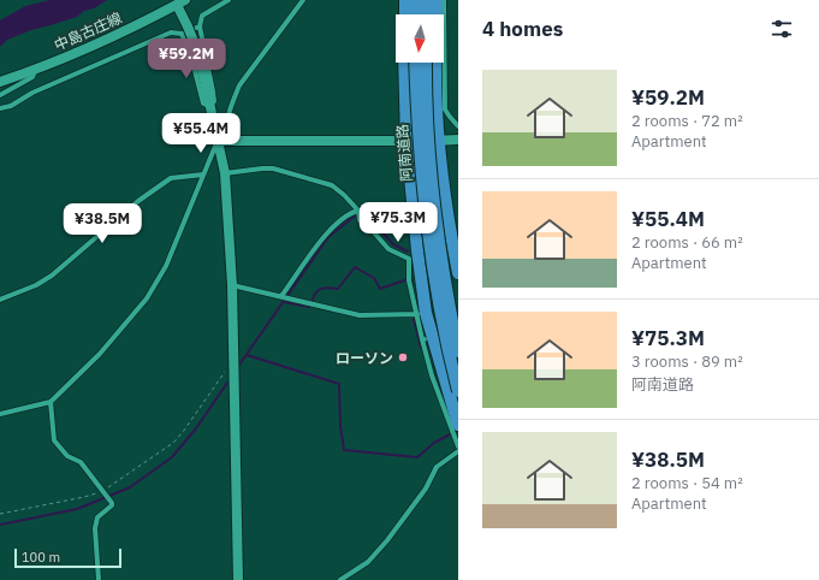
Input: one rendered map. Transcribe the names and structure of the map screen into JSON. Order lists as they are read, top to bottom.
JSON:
{
  "streets": {
    "highway": ["阿南道路"],
    "street": ["中島古庄線"]
  },
  "places": ["ローソン"],
  "scale_bar": "100 m",
  "north": "bottom",
  "page": {
    "heading": "4 homes",
    "price": [
      "¥59.2M",
      "¥55.4M",
      "¥75.3M",
      "¥38.5M"
    ],
    "list": [
      {
        "name": "¥59.2M",
        "note": "2 rooms · 72 m² · Apartment"
      },
      {
        "name": "¥55.4M",
        "note": "2 rooms · 66 m² · Apartment"
      },
      {
        "name": "¥75.3M",
        "note": "3 rooms · 89 m² · 阿南道路"
      },
      {
        "name": "¥38.5M",
        "note": "2 rooms · 54 m² · Apartment"
      }
    ],
    "scale": "100 m"
  }
}
